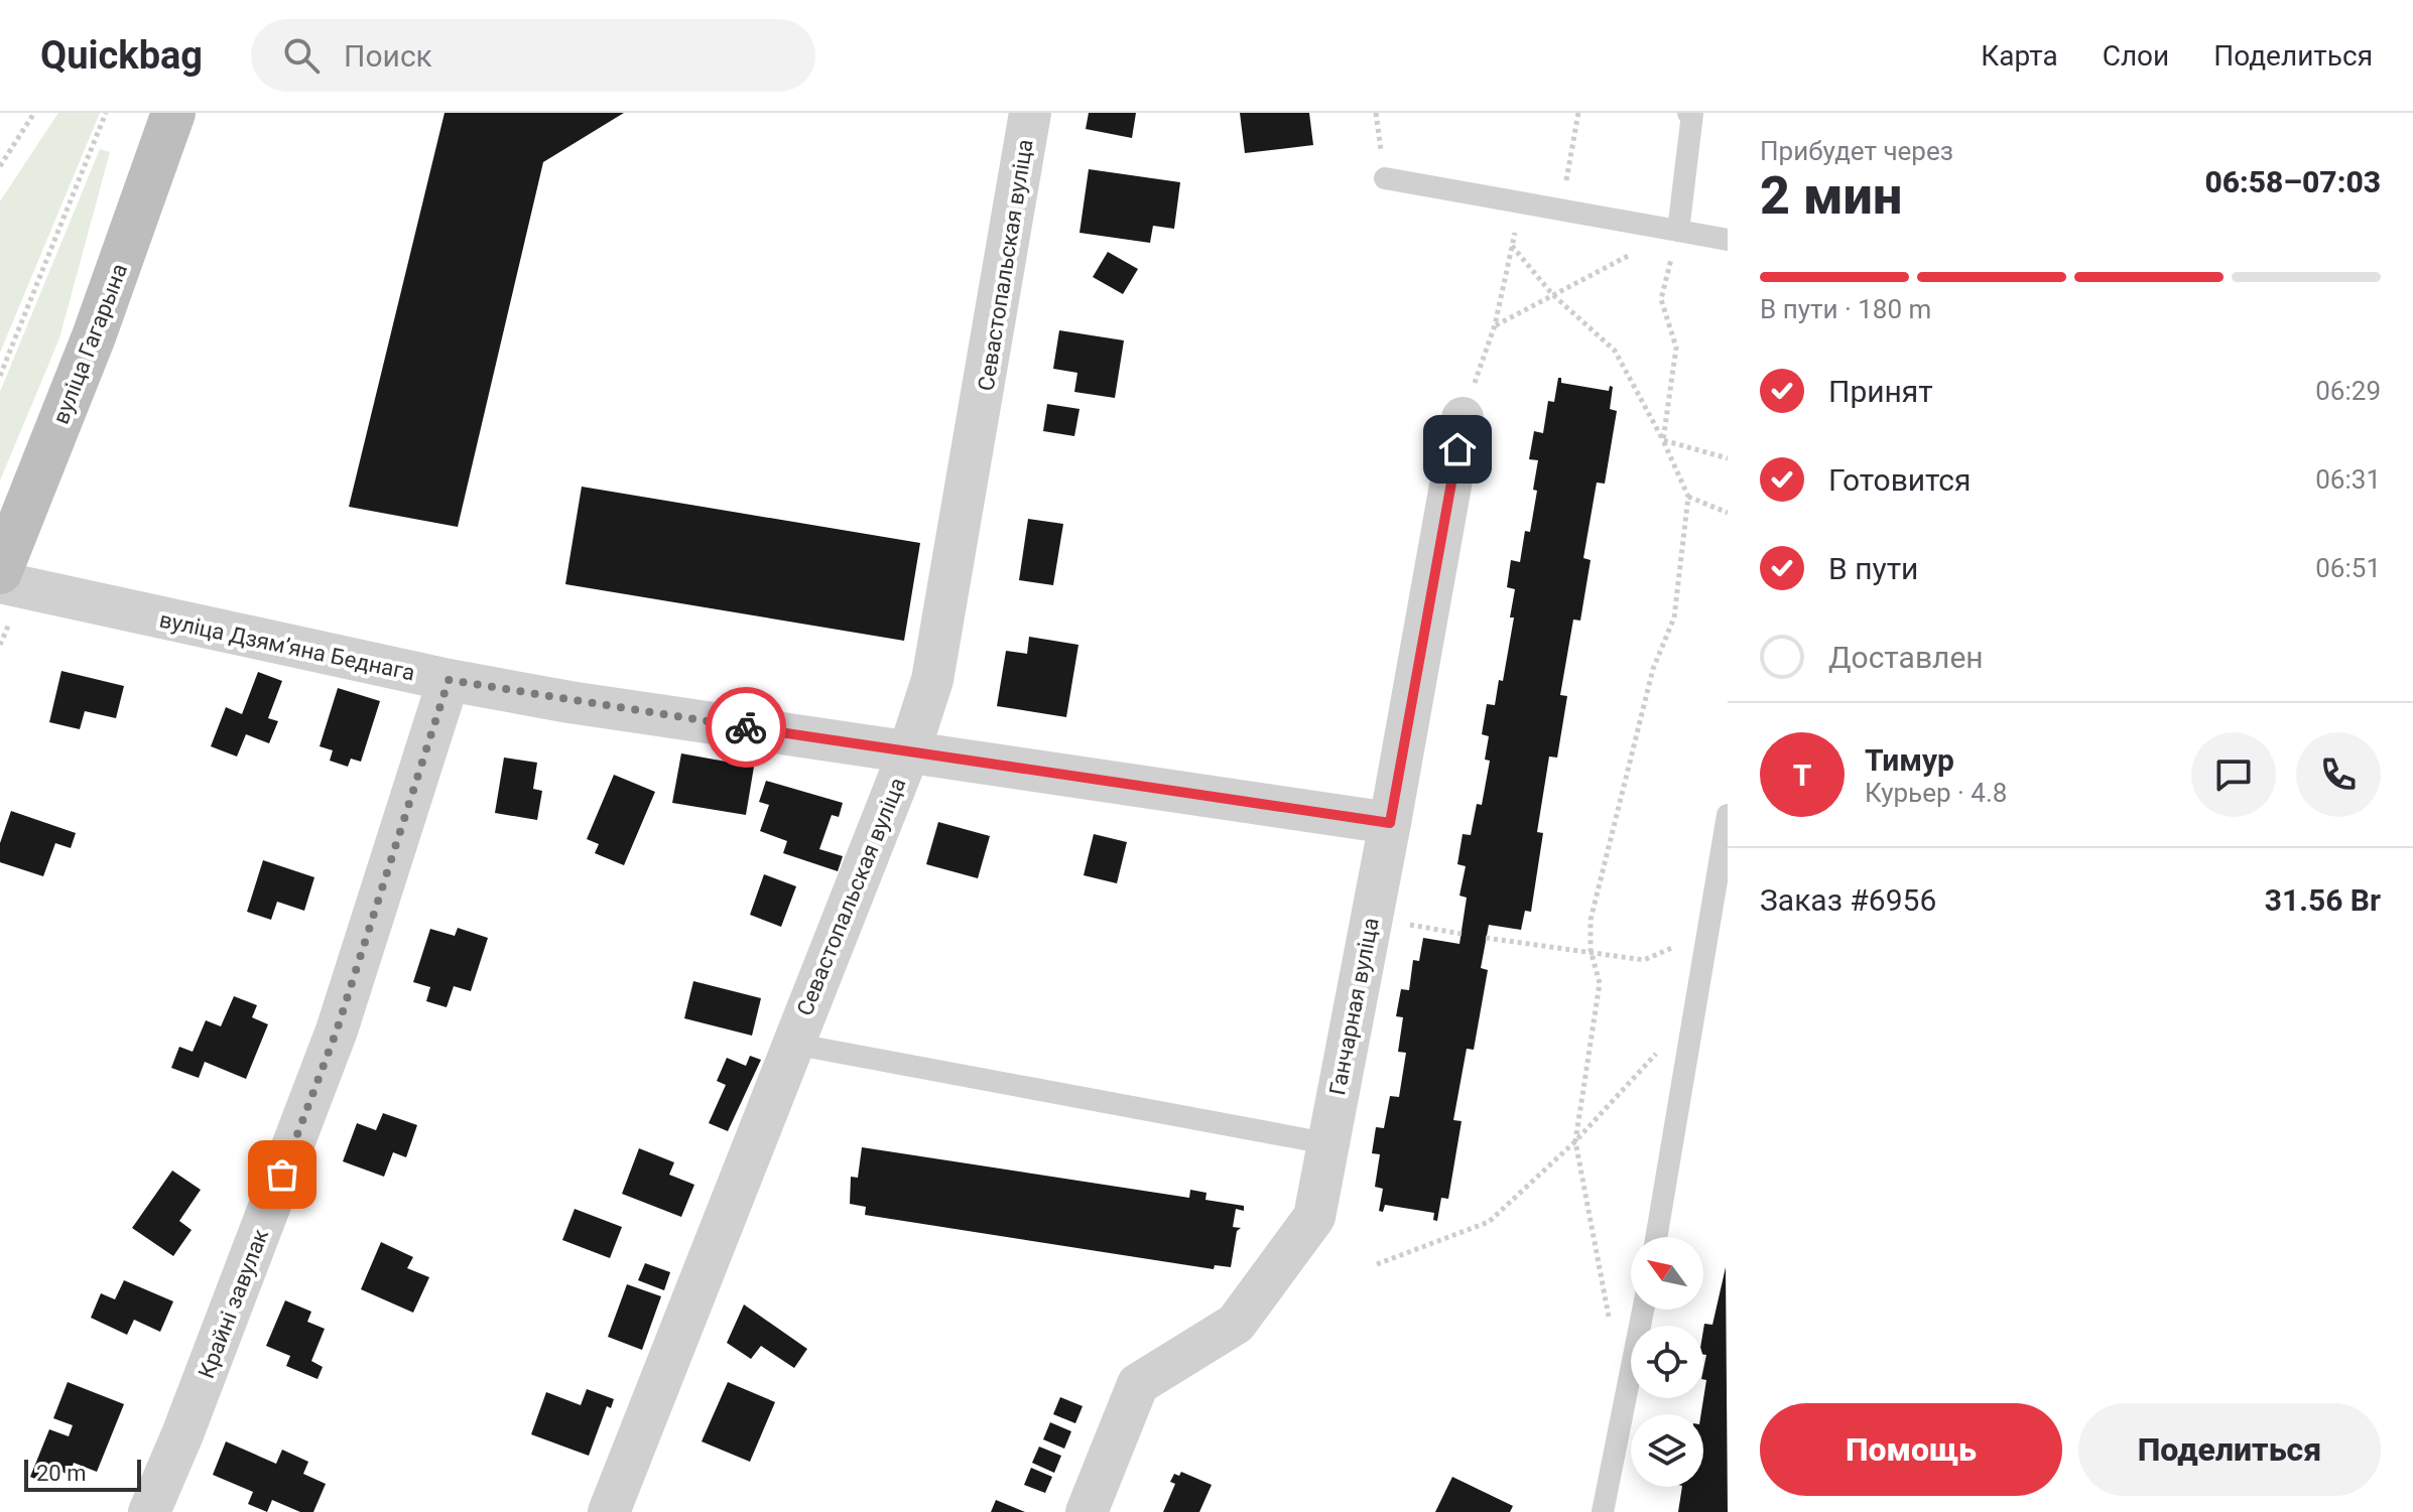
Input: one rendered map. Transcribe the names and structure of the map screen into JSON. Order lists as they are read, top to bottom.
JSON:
{
  "streets": {
    "main road": ["вуліца Гагарына"],
    "street": [
      "Севастопальская вуліца",
      "вуліца Дзямʼяна Беднага",
      "Ганчарная вуліца",
      "Крайні завулак"
    ]
  },
  "crossings": [
    ["Севастопальская вуліца", "вуліца Дзямʼяна Беднага"],
    ["вуліца Дзямʼяна Беднага", "Ганчарная вуліца"],
    ["вуліца Дзямʼяна Беднага", "Крайні завулак"]
  ],
  "scale_bar": "20 m",
  "north": "top left",
  "page": {
    "header": "Quickbag",
    "search": "Поиск",
    "nav": ["Карта", "Слои", "Поделиться"],
    "heading": ["2 мин", "Прибудет через", "06:58–07:03"],
    "panel": [
      "Тимур",
      "Курьер · 4.8",
      "Заказ #6956",
      "31.56 Br"
    ],
    "bar": "В пути · 180 m",
    "list": [
      ["Принят", "06:29"],
      ["Готовится", "06:31"],
      ["В пути", "06:51"],
      "Доставлен"
    ],
    "round": "Т",
    "buttons": ["Помощь", "Поделиться"],
    "scale": "20 m"
  }
}
